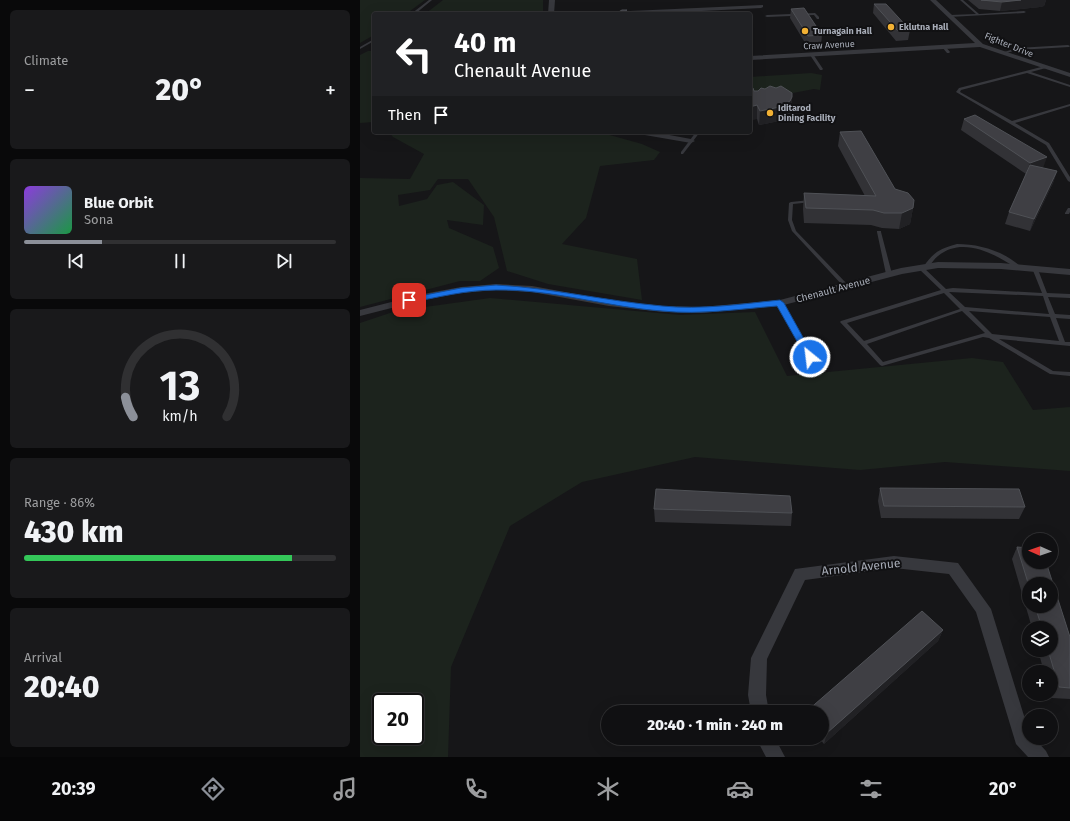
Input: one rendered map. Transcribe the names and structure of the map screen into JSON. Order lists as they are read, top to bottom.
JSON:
{
  "streets": {
    "street": [
      "Craw Avenue",
      "Fighter Drive",
      "Chenault Avenue",
      "Arnold Avenue"
    ]
  },
  "crossings": [
    ["Craw Avenue", "Fighter Drive"]
  ],
  "places": ["Eklutna Hall", "Turnagain Hall", "Iditarod Dining Facility"],
  "north": "left",
  "page": {
    "tile": [
      "Climate",
      ["Range · 86%", "430 km"],
      ["Arrival", "20:40"]
    ],
    "turn": ["40 m", "Chenault Avenue"],
    "heat": ["−", "20°", "+"],
    "then": "Then",
    "song": ["Blue Orbit", "Sona"],
    "map_buttons": ["+", "−"],
    "limit": "20",
    "trip": "20:40 · 1 min · 240 m",
    "tabs": ["20:39", "20°"],
    "gauge": ["13", "km/h"]
  }
}
